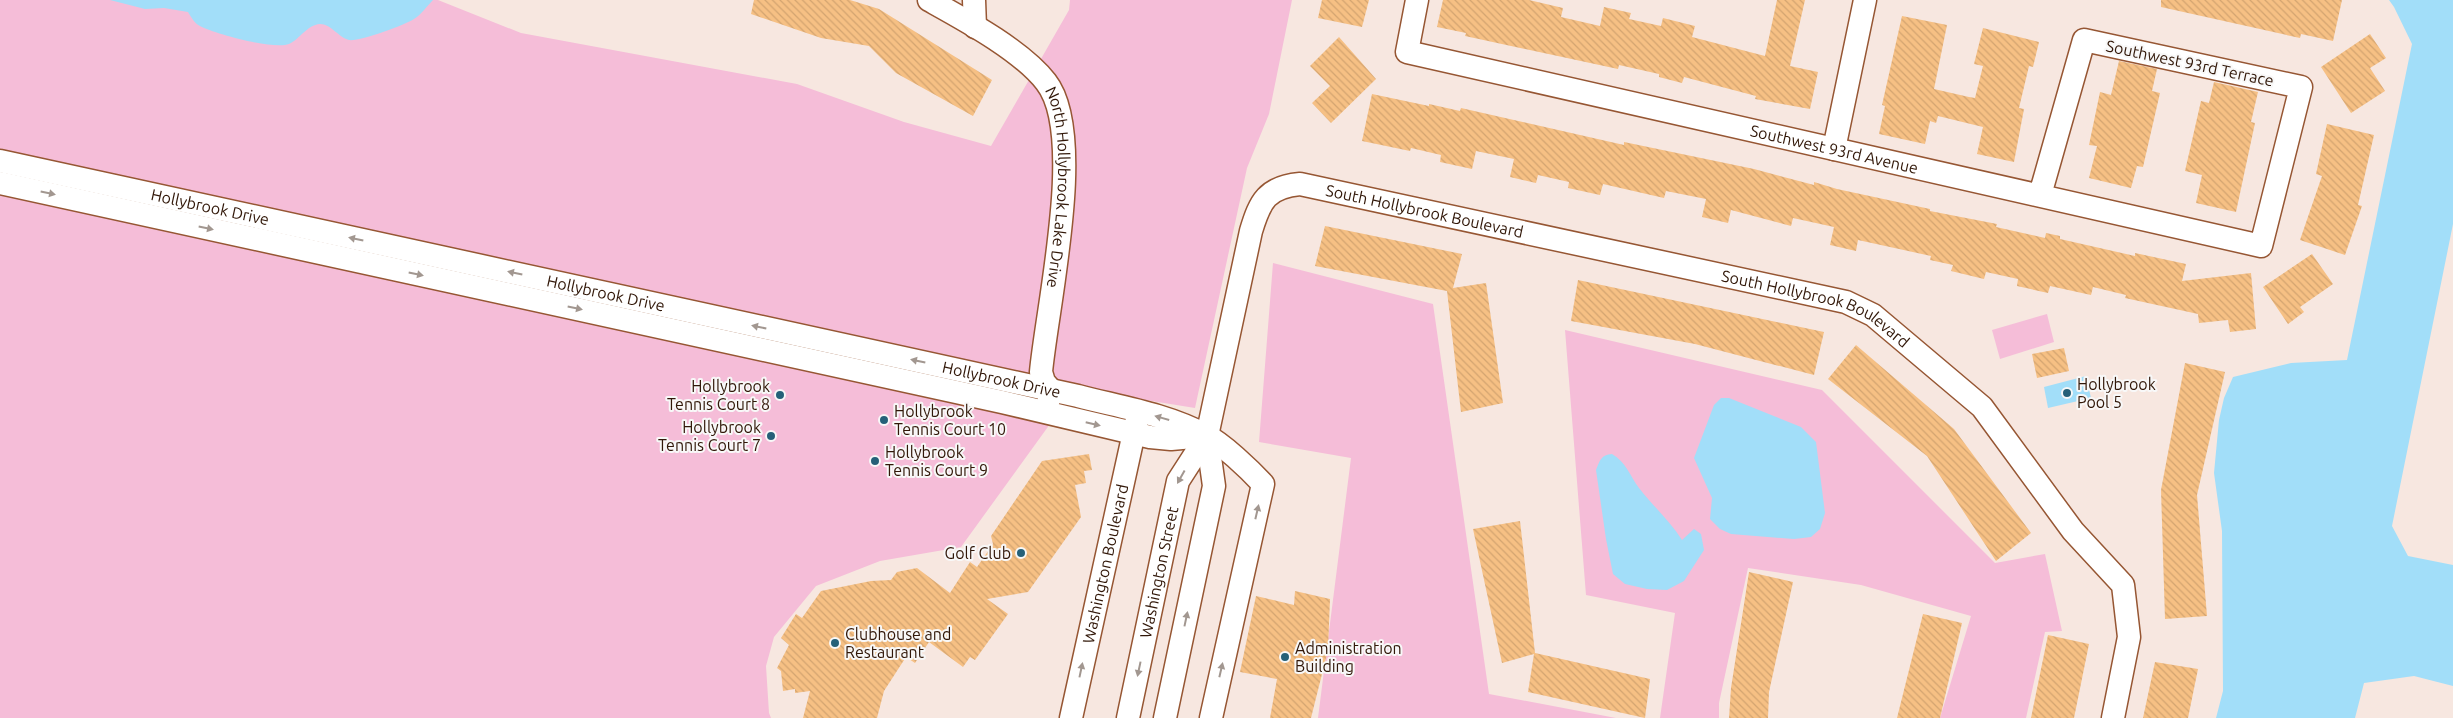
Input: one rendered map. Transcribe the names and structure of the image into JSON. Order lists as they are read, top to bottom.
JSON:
{
  "streets": {
    "street": [
      "Southwest 93rd Terrace",
      "Southwest 93rd Avenue",
      "North Hollybrook Lake Drive",
      "Hollybrook Drive",
      "South Hollybrook Boulevard",
      "Washington Boulevard",
      "Washington Street"
    ]
  },
  "crossings": [
    ["Southwest 93rd Terrace", "Southwest 93rd Avenue"],
    ["North Hollybrook Lake Drive", "Hollybrook Drive"],
    ["Hollybrook Drive", "Washington Boulevard"],
    ["Hollybrook Drive", "Washington Street"],
    ["South Hollybrook Boulevard", "Washington Street"]
  ],
  "one_way": ["Washington Boulevard"],
  "places": [
    "Hollybrook Pool 5",
    "Hollybrook Tennis Court 8",
    "Hollybrook Tennis Court 10",
    "Hollybrook Tennis Court 7",
    "Hollybrook Tennis Court 9",
    "Golf Club",
    "Clubhouse and Restaurant",
    "Administration Building"
  ]
}
